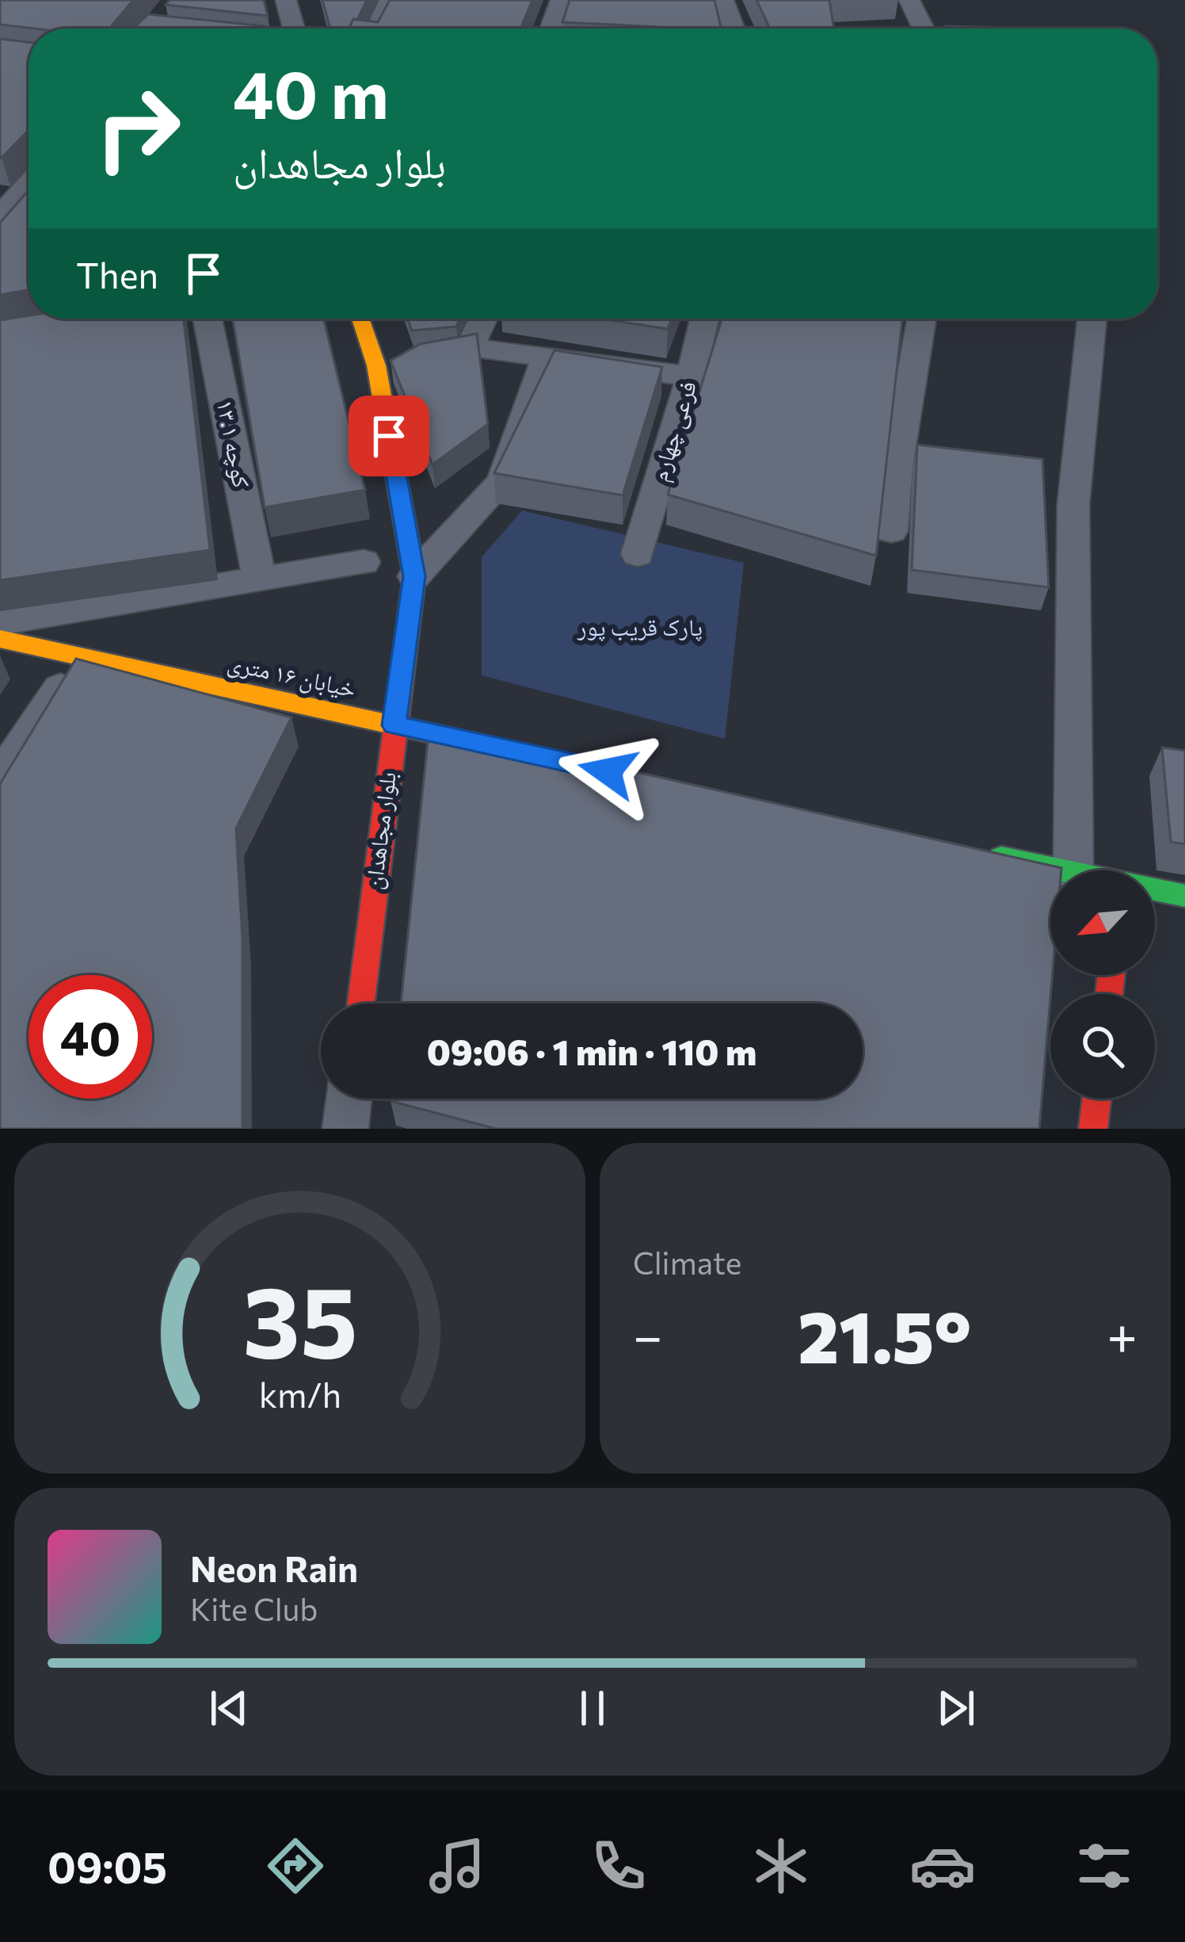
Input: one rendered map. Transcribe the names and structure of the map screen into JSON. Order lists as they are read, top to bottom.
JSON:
{
  "streets": {
    "street": [
      "فرعی چهارم",
      "کوچه ۱۳.۱",
      "خیابان ۱۶ متری",
      "بلوار مجاهدان"
    ]
  },
  "crossings": [
    ["خیابان ۱۶ متری", "بلوار مجاهدان"]
  ],
  "parks": ["پارک قریب پور"],
  "north": "bottom left",
  "page": {
    "turn": ["40 m", "بلوار مجاهدان"],
    "then": "Then",
    "limit": "40",
    "trip": "09:06 · 1 min · 110 m",
    "tile": "Climate",
    "heat": ["−", "21.5°", "+"],
    "song": ["Neon Rain", "Kite Club"],
    "tabs": "09:05",
    "gauge": ["35", "km/h"]
  }
}
